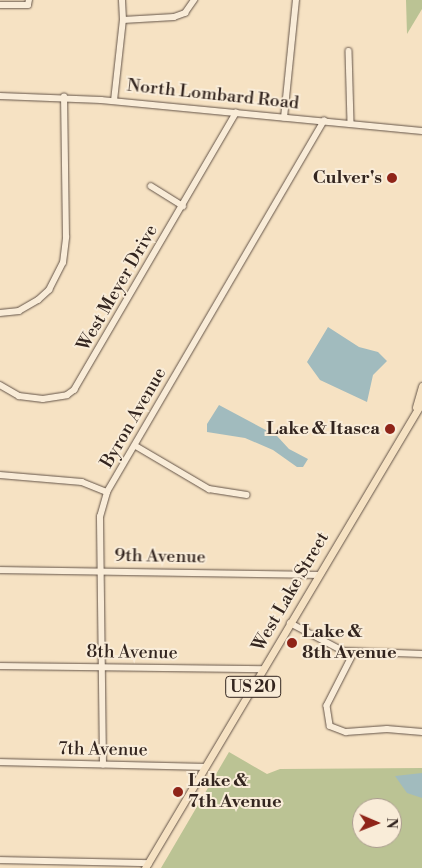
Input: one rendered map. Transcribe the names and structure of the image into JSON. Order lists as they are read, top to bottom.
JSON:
{
  "streets": {
    "main road": ["West Lake Street", "US 20"],
    "street": [
      "North Lombard Road",
      "West Meyer Drive",
      "Byron Avenue",
      "9th Avenue",
      "8th Avenue",
      "7th Avenue"
    ]
  },
  "crossings": [
    ["North Lombard Road", "West Meyer Drive"],
    ["North Lombard Road", "Byron Avenue"],
    ["Byron Avenue", "9th Avenue"],
    ["Byron Avenue", "8th Avenue"],
    ["Byron Avenue", "7th Avenue"],
    ["9th Avenue", "West Lake Street"],
    ["West Lake Street", "8th Avenue"],
    ["West Lake Street", "7th Avenue"]
  ],
  "places": [
    "Culver's",
    "Lake & Itasca",
    "Lake & 8th Avenue",
    "Lake & 7th Avenue"
  ],
  "north": "right"
}
